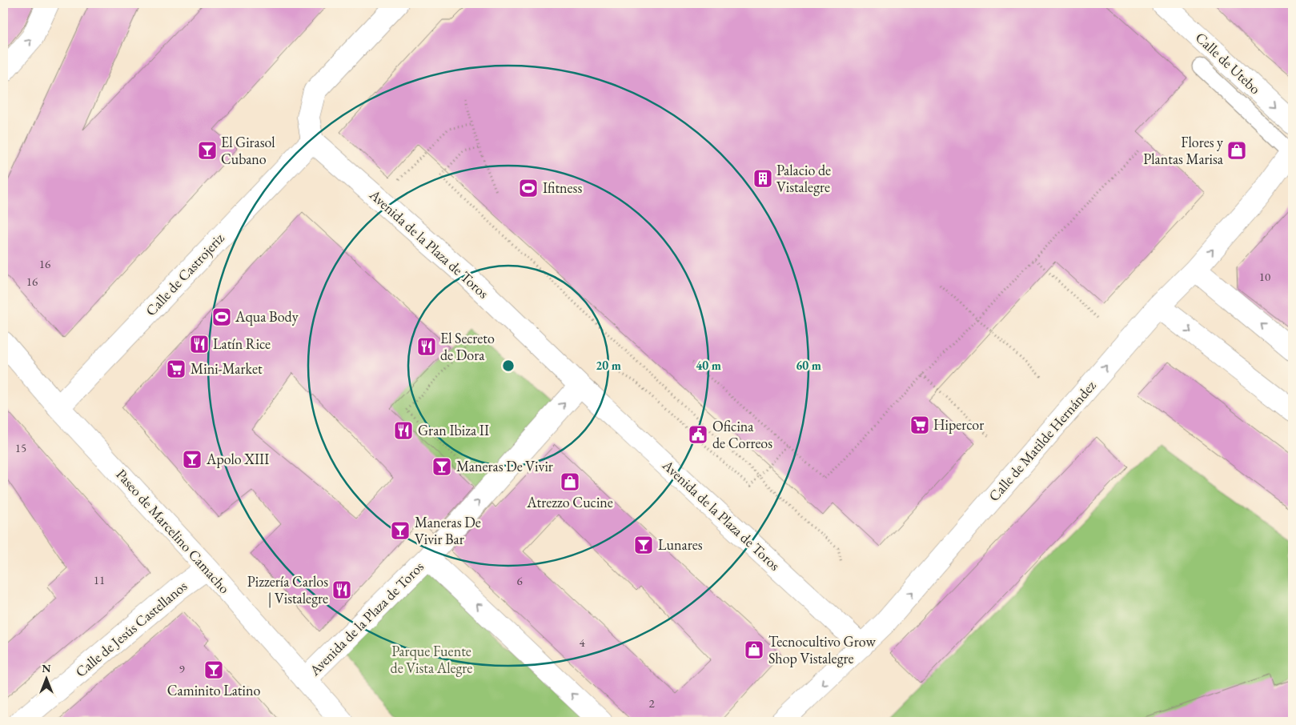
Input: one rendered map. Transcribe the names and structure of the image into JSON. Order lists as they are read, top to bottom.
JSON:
{
  "streets": {
    "street": [
      "Calle de Utebo",
      "Avenida de la Plaza de Toros",
      "Calle de Castrojeriz",
      "Calle de Matilde Hernández",
      "Paseo de Marcelino Camacho",
      "Calle de Jesús Castellanos"
    ]
  },
  "crossings": [
    ["Avenida de la Plaza de Toros", "Calle de Castrojeriz"],
    ["Avenida de la Plaza de Toros", "Calle de Matilde Hernández"],
    ["Avenida de la Plaza de Toros", "Paseo de Marcelino Camacho"],
    ["Calle de Castrojeriz", "Paseo de Marcelino Camacho"],
    ["Paseo de Marcelino Camacho", "Calle de Jesús Castellanos"]
  ],
  "one_way": ["Calle de Utebo"],
  "parks": ["Parque Fuente de Vista Alegre"],
  "places": {
    "bar": [
      "El Girasol Cubano",
      "Apolo XIII",
      "Maneras De Vivir",
      "Maneras De Vivir Bar",
      "Lunares",
      "Caminito Latino"
    ],
    "shop": ["Flores y Plantas Marisa", "Atrezzo Cucine", "Tecnocultivo Grow Shop Vistalegre"],
    "building": ["Palacio de Vistalegre"],
    "sports": ["Ifitness", "Aqua Body"],
    "restaurant": [
      "Latín Rice",
      "El Secreto de Dora",
      "Gran Ibiza II",
      "Pizzería Carlos | Vistalegre"
    ],
    "supermarket": ["Mini-Market", "Hipercor"],
    "public building": ["Oficina de Correos"]
  },
  "house_numbers": [
    "16",
    "10",
    "16",
    "15",
    "11",
    "6",
    "4",
    "9",
    "2"
  ],
  "north": "top",
  "rings": ["20 m", "40 m", "60 m"]
}
